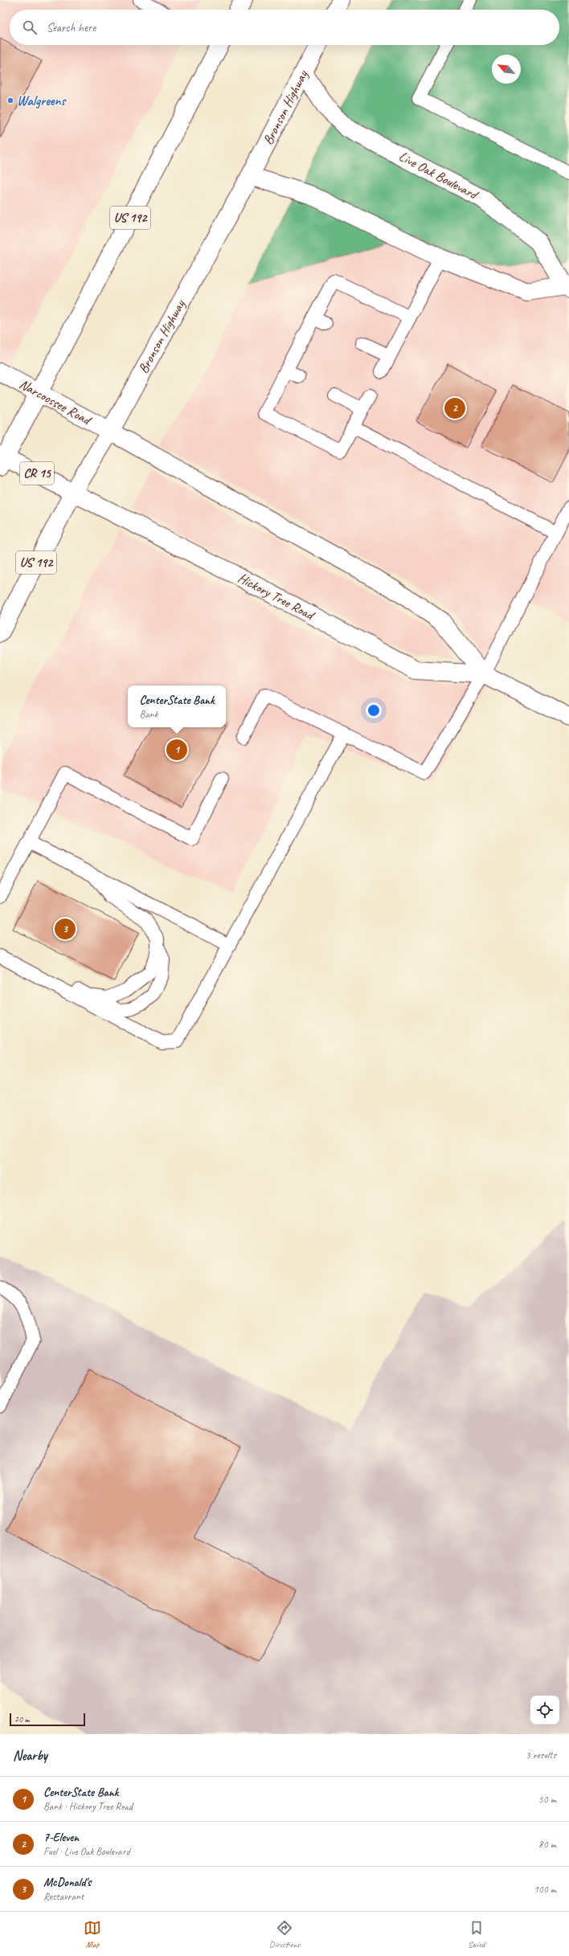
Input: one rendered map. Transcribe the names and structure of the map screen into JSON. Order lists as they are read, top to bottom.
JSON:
{
  "streets": {
    "main road": [
      "Bronson Highway",
      "Live Oak Boulevard",
      "US 192",
      "Narcoossee Road",
      "CR 15",
      "Hickory Tree Road"
    ]
  },
  "crossings": [
    ["Bronson Highway", "Live Oak Boulevard"],
    ["Bronson Highway", "Narcoossee Road"],
    ["Bronson Highway", "CR 15"],
    ["Bronson Highway", "Hickory Tree Road"],
    ["US 192", "Narcoossee Road"],
    ["US 192", "CR 15"],
    ["Narcoossee Road", "Hickory Tree Road"],
    ["CR 15", "Hickory Tree Road"]
  ],
  "places": ["Walgreens"],
  "scale_bar": "20 m",
  "north": "top left",
  "page": {
    "search": "Search here",
    "pins": ["2", "1", "3"],
    "popup": ["CenterState Bank", "Bank"],
    "scale": "20 m",
    "heading": ["Nearby", "3 results"],
    "list": [
      {
        "mark": "1",
        "name": "CenterState Bank",
        "note": "Bank · Hickory Tree Road",
        "value": "50 m"
      },
      {
        "mark": "2",
        "name": "7-Eleven",
        "note": "Fuel · Live Oak Boulevard",
        "value": "80 m"
      },
      {
        "mark": "3",
        "name": "McDonald's",
        "note": "Restaurant",
        "value": "100 m"
      }
    ],
    "nav": ["Map", "Directions", "Saved"]
  }
}
